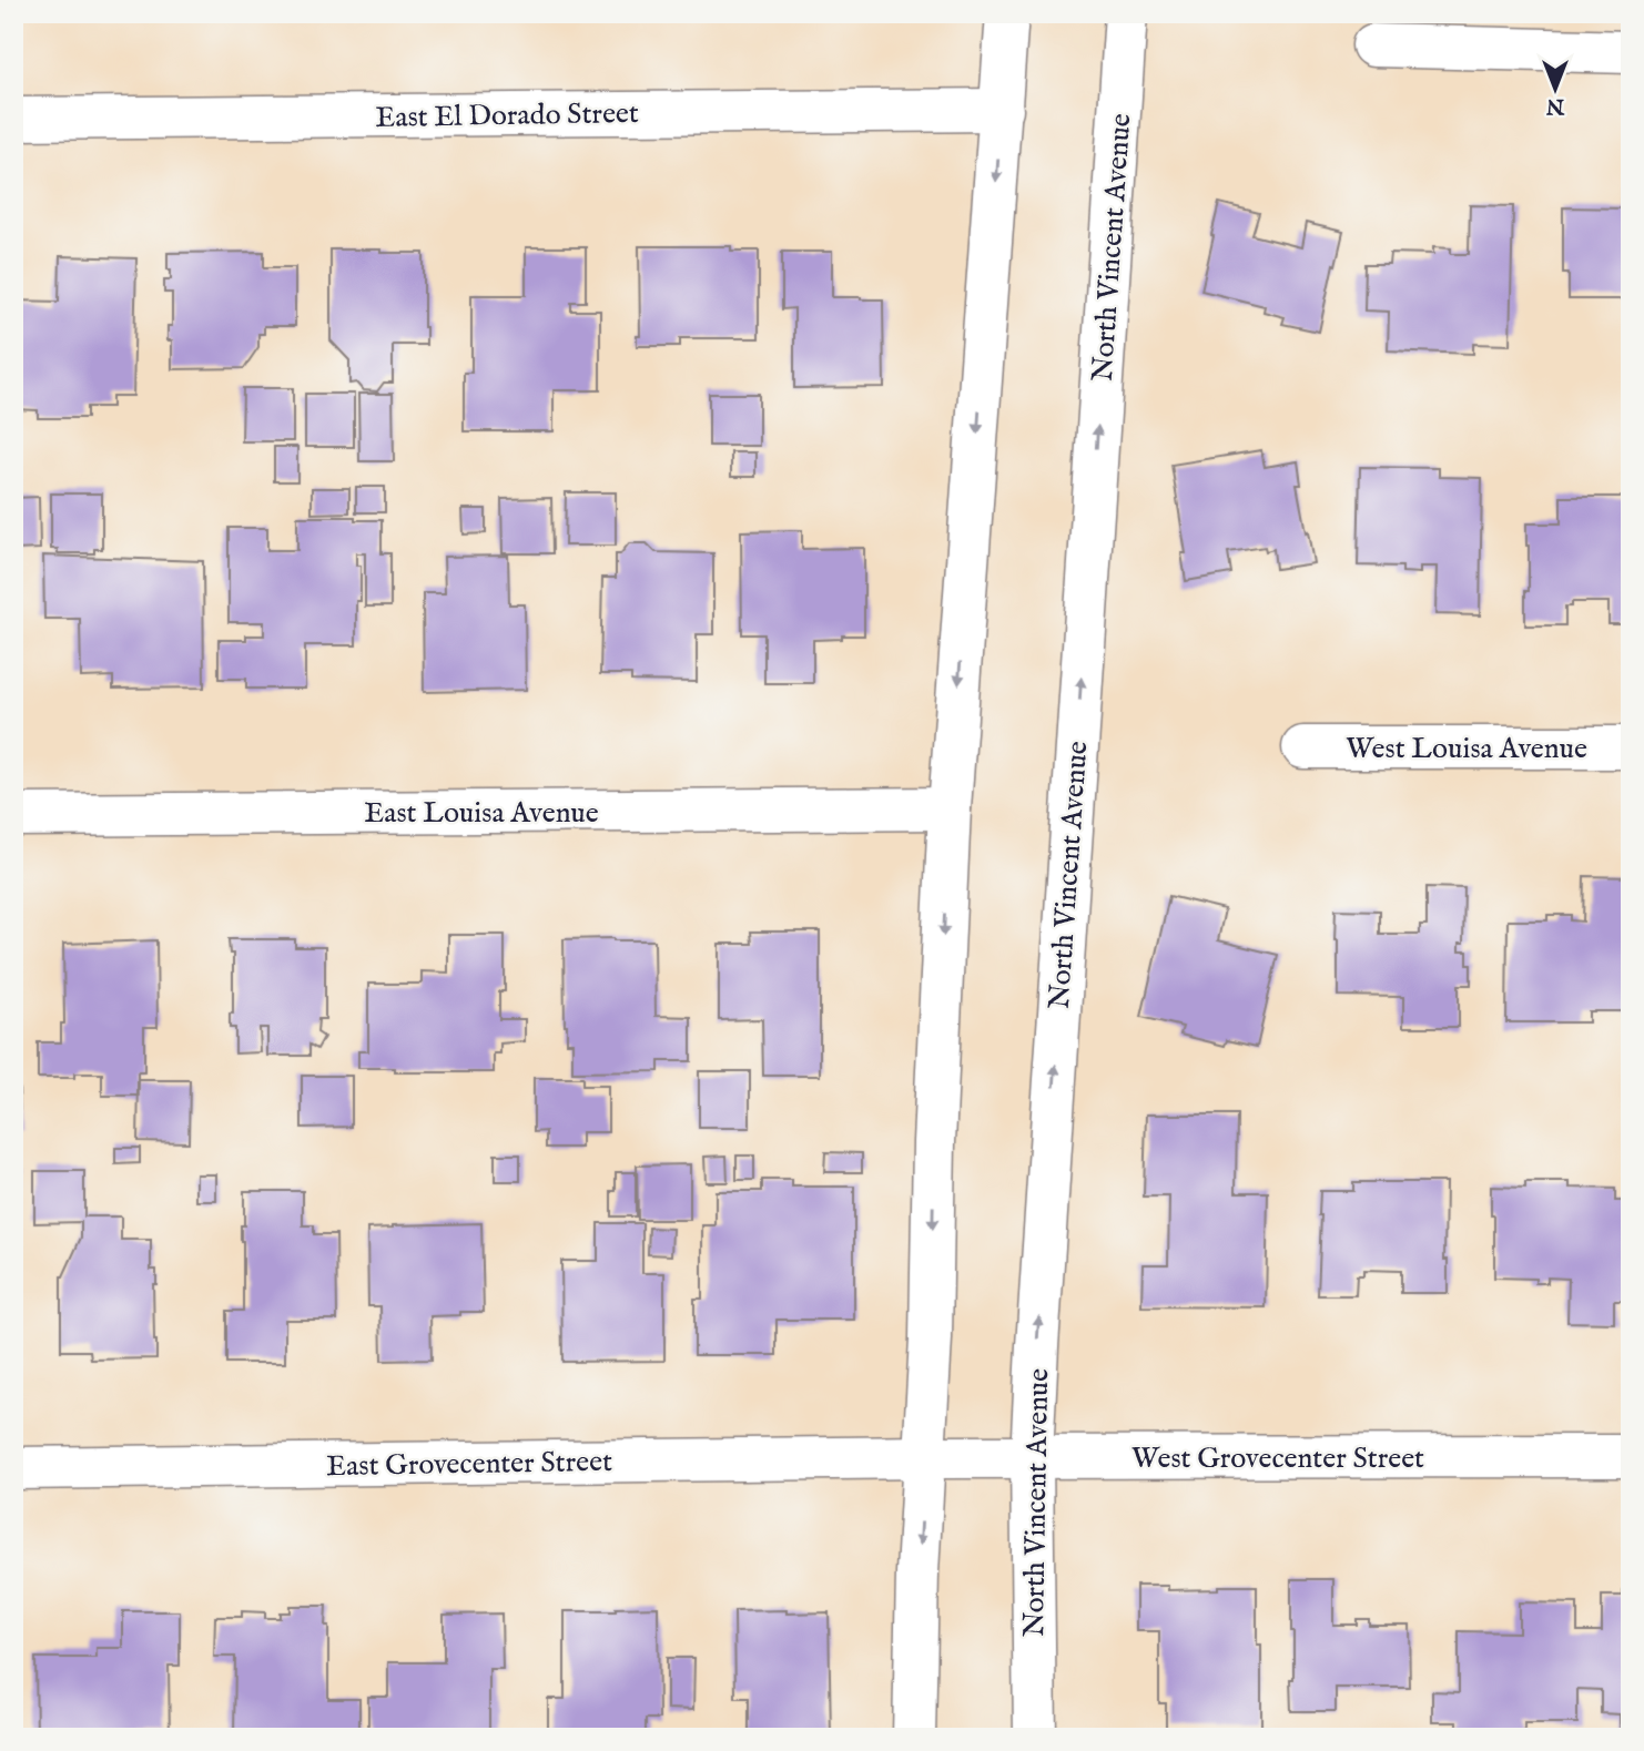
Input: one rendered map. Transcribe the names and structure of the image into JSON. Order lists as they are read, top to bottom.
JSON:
{
  "streets": {
    "street": [
      "East El Dorado Street",
      "North Vincent Avenue",
      "West Louisa Avenue",
      "East Louisa Avenue",
      "West Grovecenter Street",
      "East Grovecenter Street"
    ]
  },
  "crossings": [
    ["North Vincent Avenue", "West Grovecenter Street"],
    ["West Grovecenter Street", "East Grovecenter Street"]
  ],
  "north": "bottom"
}
